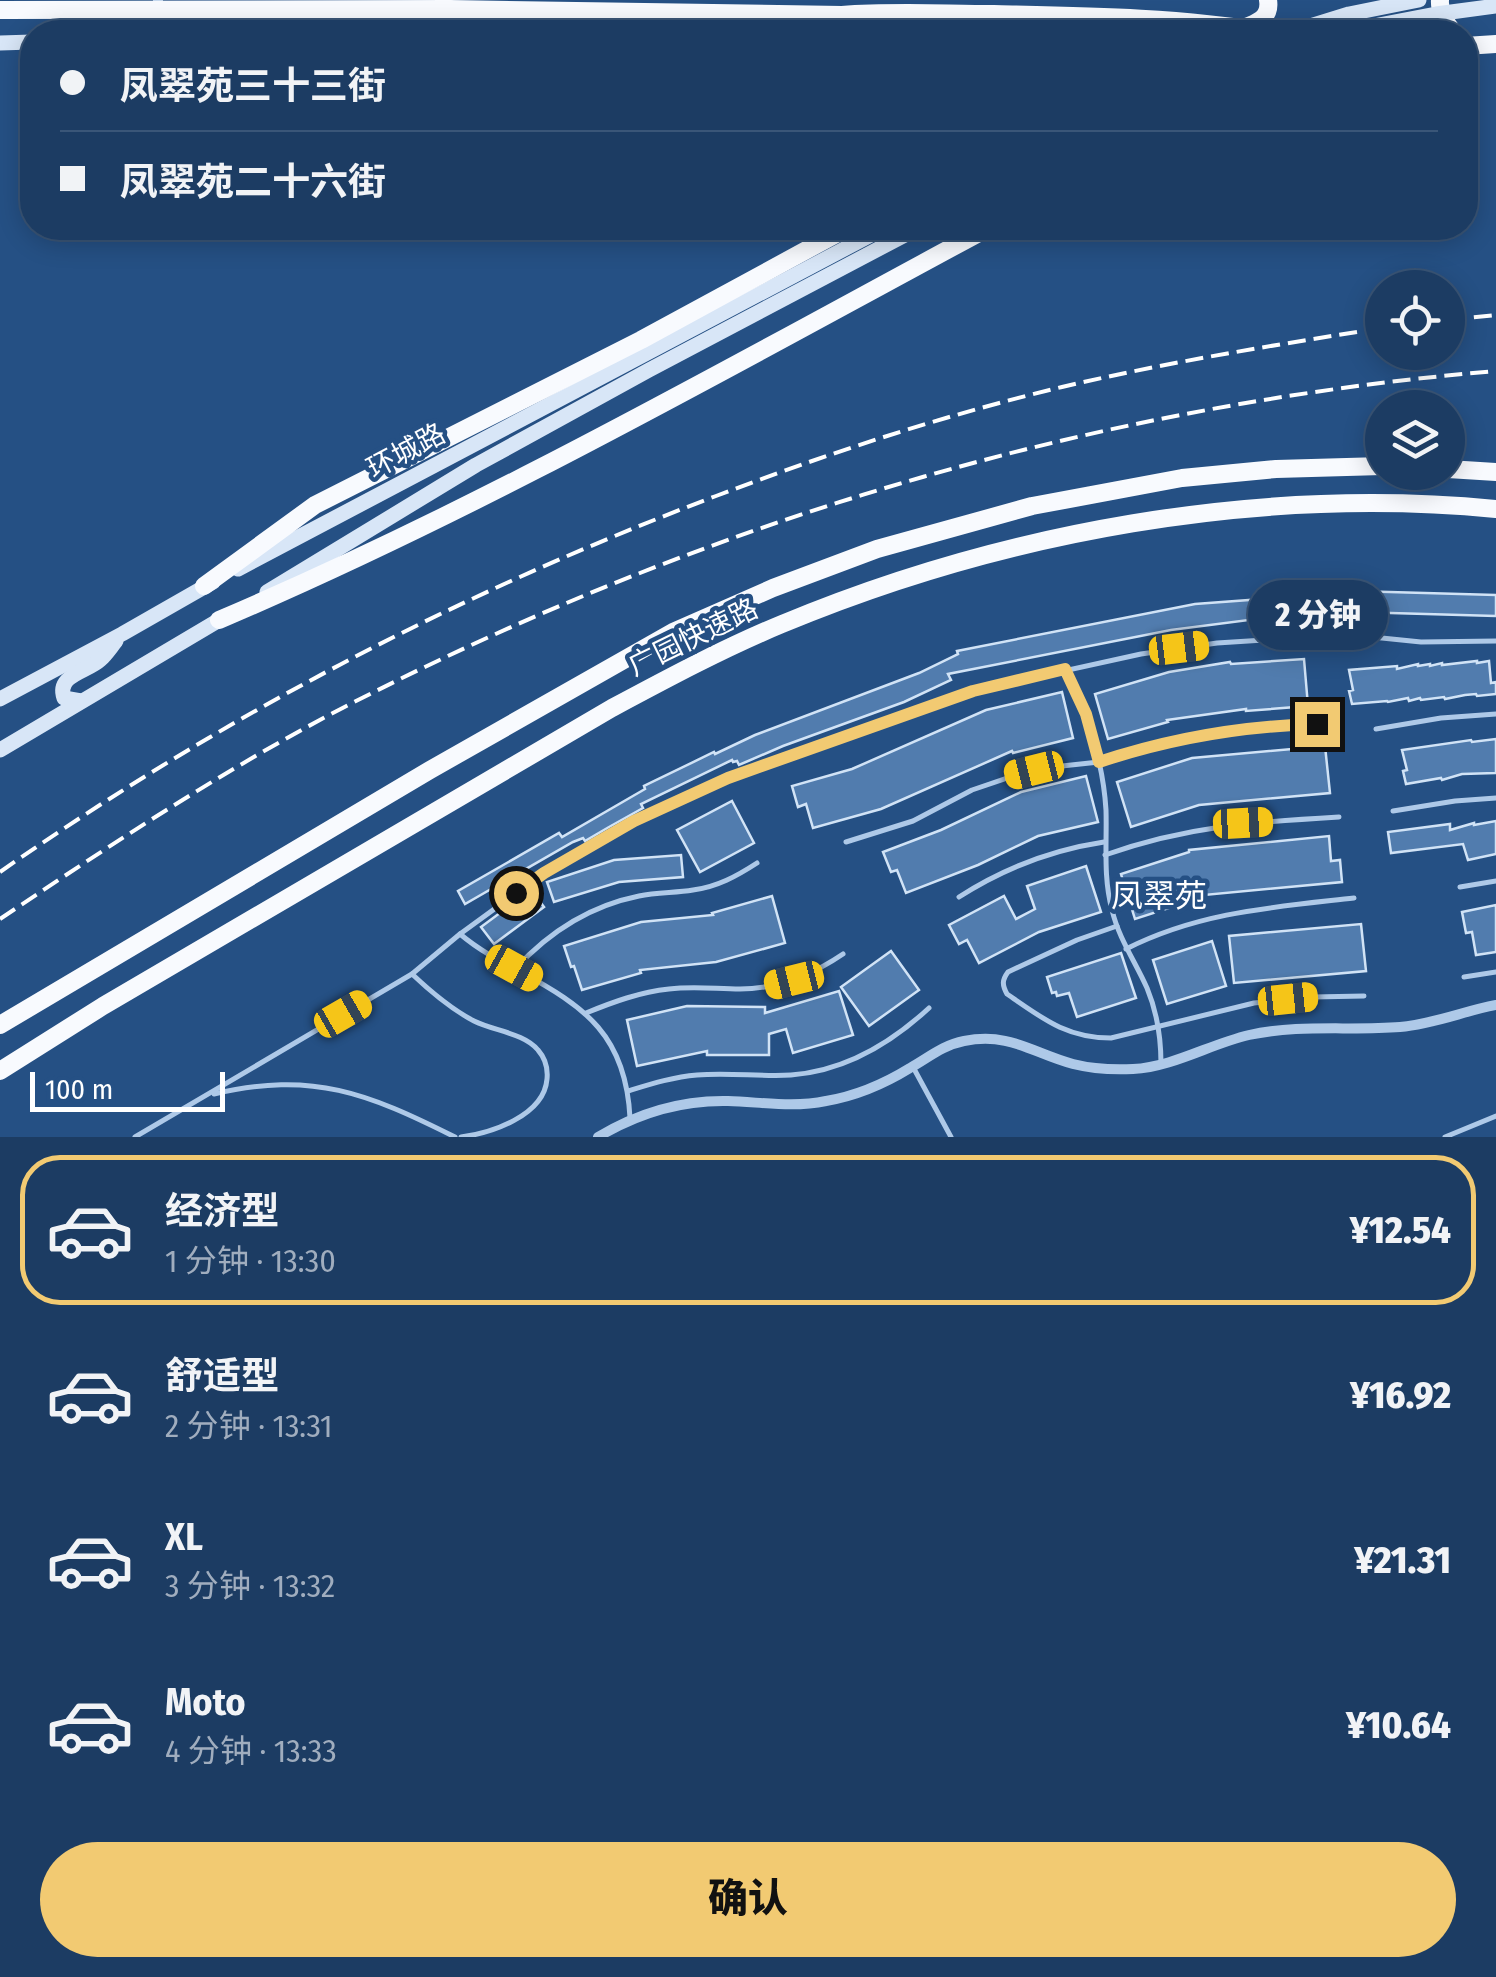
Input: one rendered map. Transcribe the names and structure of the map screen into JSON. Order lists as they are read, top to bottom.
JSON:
{
  "streets": {
    "highway": ["广园快速路"],
    "main road": ["环城路"]
  },
  "districts": ["凤翠苑"],
  "scale_bar": "100 m",
  "page": {
    "banner": ["凤翠苑三十三街", "凤翠苑二十六街"],
    "bubble": "2 分钟",
    "scale": "100 m",
    "list": [
      {
        "name": "经济型",
        "note": "1 分钟 · 13:30",
        "value": "¥12.54"
      },
      {
        "name": "舒适型",
        "note": "2 分钟 · 13:31",
        "value": "¥16.92"
      },
      {
        "name": "XL",
        "note": "3 分钟 · 13:32",
        "value": "¥21.31"
      },
      {
        "name": "Moto",
        "note": "4 分钟 · 13:33",
        "value": "¥10.64"
      }
    ],
    "buttons": "确认"
  }
}
